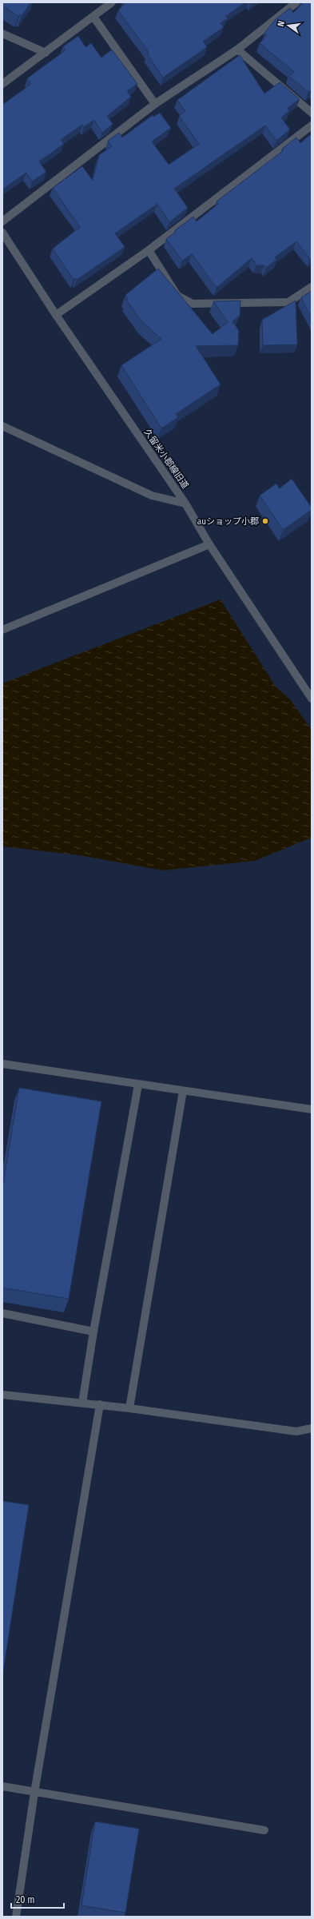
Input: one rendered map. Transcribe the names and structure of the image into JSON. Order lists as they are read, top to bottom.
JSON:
{
  "streets": {
    "street": ["久留米小郡線旧道"]
  },
  "places": ["auショップ小郡"],
  "scale_bar": "20 m",
  "north": "left"
}
